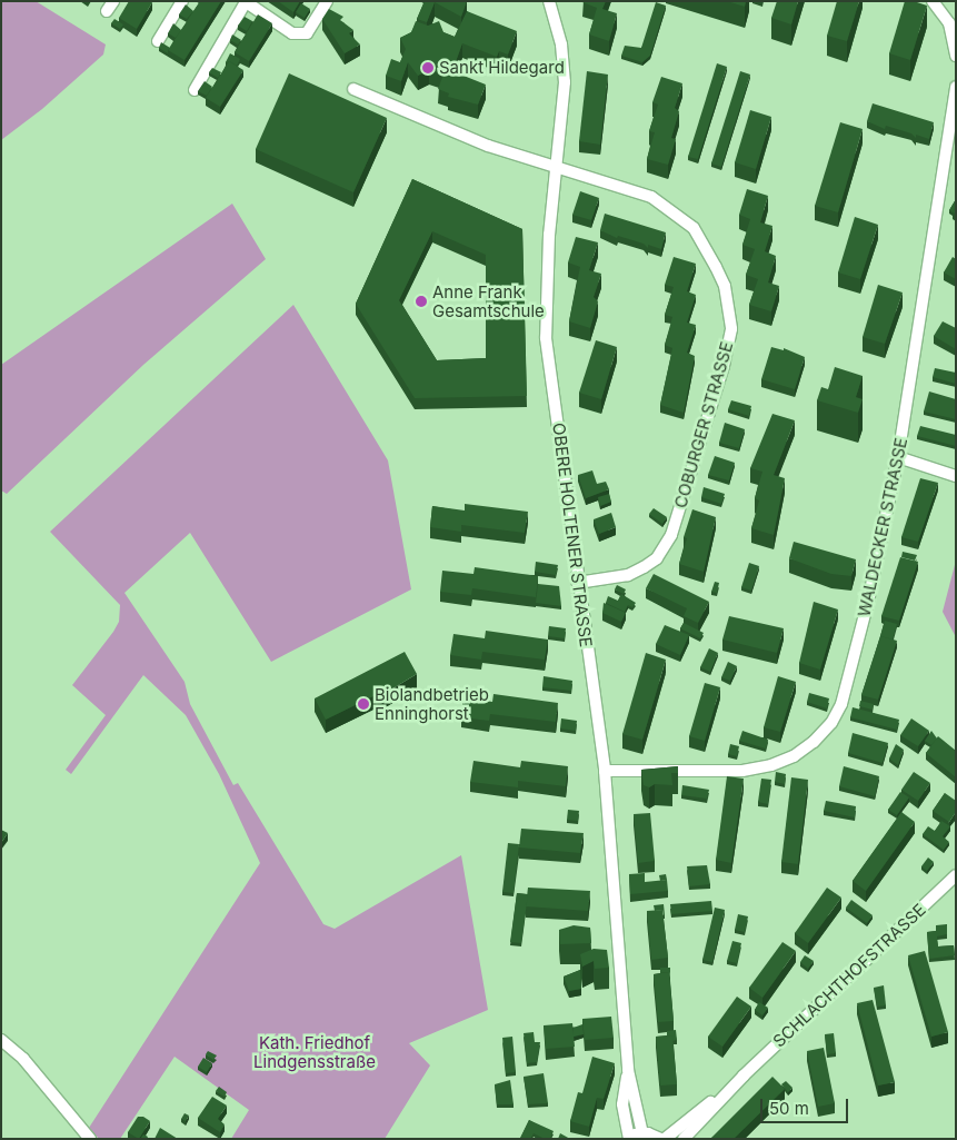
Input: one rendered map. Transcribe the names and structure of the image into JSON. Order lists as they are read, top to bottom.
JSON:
{
  "streets": {
    "street": [
      "COBURGER STRASSE",
      "WALDECKER STRASSE",
      "OBERE HOLTENER STRASSE",
      "SCHLACHTHOFSTRASSE"
    ]
  },
  "crossings": [
    ["COBURGER STRASSE", "OBERE HOLTENER STRASSE"],
    ["WALDECKER STRASSE", "OBERE HOLTENER STRASSE"]
  ],
  "parks": ["Kath. Friedhof Lindgensstraße"],
  "places": ["Sankt Hildegard", "Anne Frank Gesamtschule", "Biolandbetrieb Enninghorst"],
  "scale_bar": "50 m"
}
